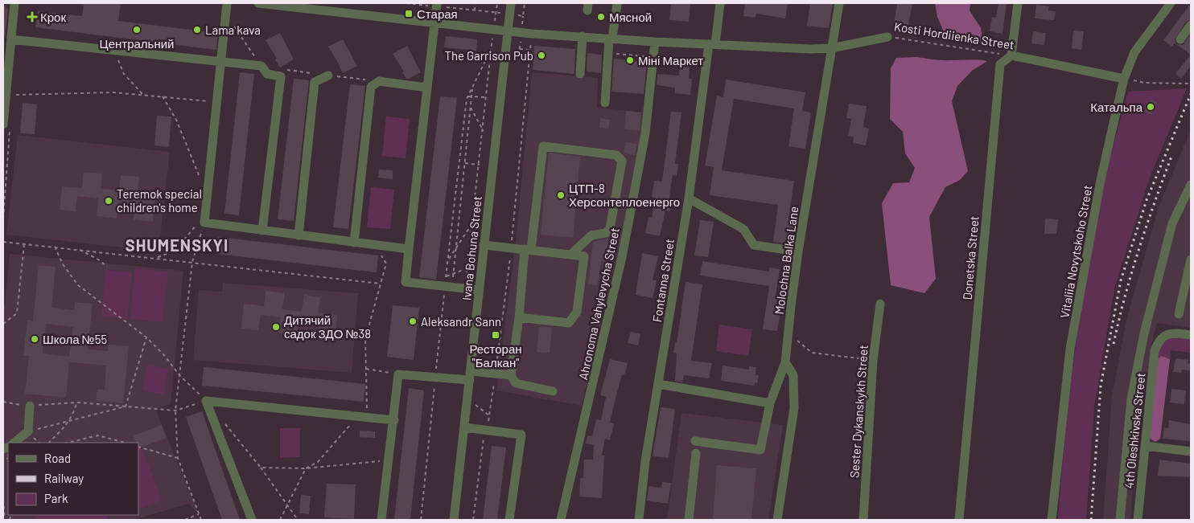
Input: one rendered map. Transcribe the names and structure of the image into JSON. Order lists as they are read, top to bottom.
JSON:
{
  "streets": {
    "street": [
      "Kosti Hordiienka Street",
      "Ivana Bohuna Street",
      "Vitaliia Novytskoho Street",
      "Donetska Street",
      "Molochna Balka Lane",
      "Fontanna Street",
      "Ahronoma Vahylevycha Street",
      "Sester Dykanskykh Street",
      "4th Oleshkivska Street"
    ]
  },
  "crossings": [
    ["Kosti Hordiienka Street", "Ivana Bohuna Street"],
    ["Kosti Hordiienka Street", "Vitaliia Novytskoho Street"],
    ["Kosti Hordiienka Street", "Donetska Street"],
    ["Kosti Hordiienka Street", "Molochna Balka Lane"],
    ["Kosti Hordiienka Street", "Fontanna Street"],
    ["Kosti Hordiienka Street", "Ahronoma Vahylevycha Street"]
  ],
  "districts": ["SHUMENSKYI"],
  "places": {
    "transit": ["Старая", "Ресторан \"Балкан\""],
    "health": ["Крок"],
    "other": [
      "Мясной",
      "Центральний",
      "Lama kava",
      "The Garrison Pub",
      "Міні Маркет",
      "Катальпа",
      "ЦТП-8 Херсонтеплоенерго",
      "Teremok special children's home",
      "Aleksandr Sann",
      "Дитячий садок ЗДО №38",
      "Школа №55"
    ]
  },
  "legend": ["Road", "Railway", "Park"]
}
